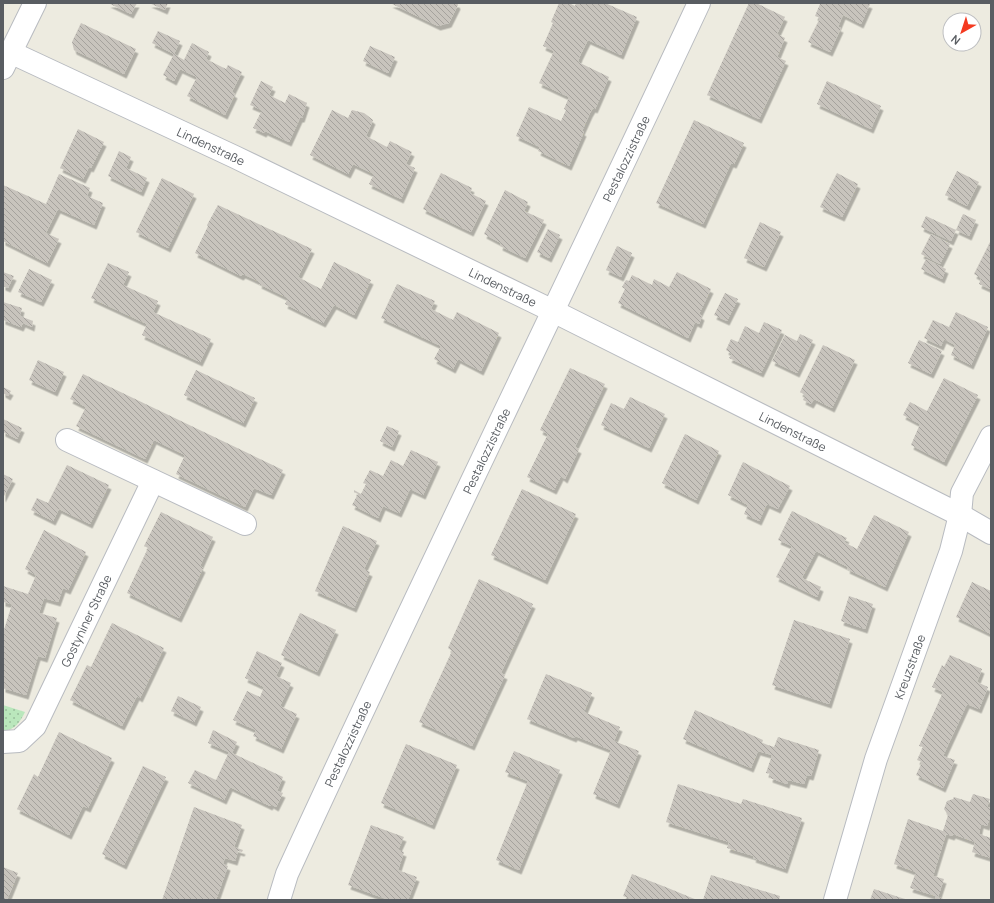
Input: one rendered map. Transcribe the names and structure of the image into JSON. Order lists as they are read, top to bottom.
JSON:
{
  "streets": {
    "street": [
      "Lindenstraße",
      "Pestalozzistraße",
      "Gostyniner Straße",
      "Kreuzstraße"
    ]
  },
  "crossings": [
    ["Lindenstraße", "Pestalozzistraße"],
    ["Lindenstraße", "Kreuzstraße"]
  ],
  "north": "bottom left"
}
